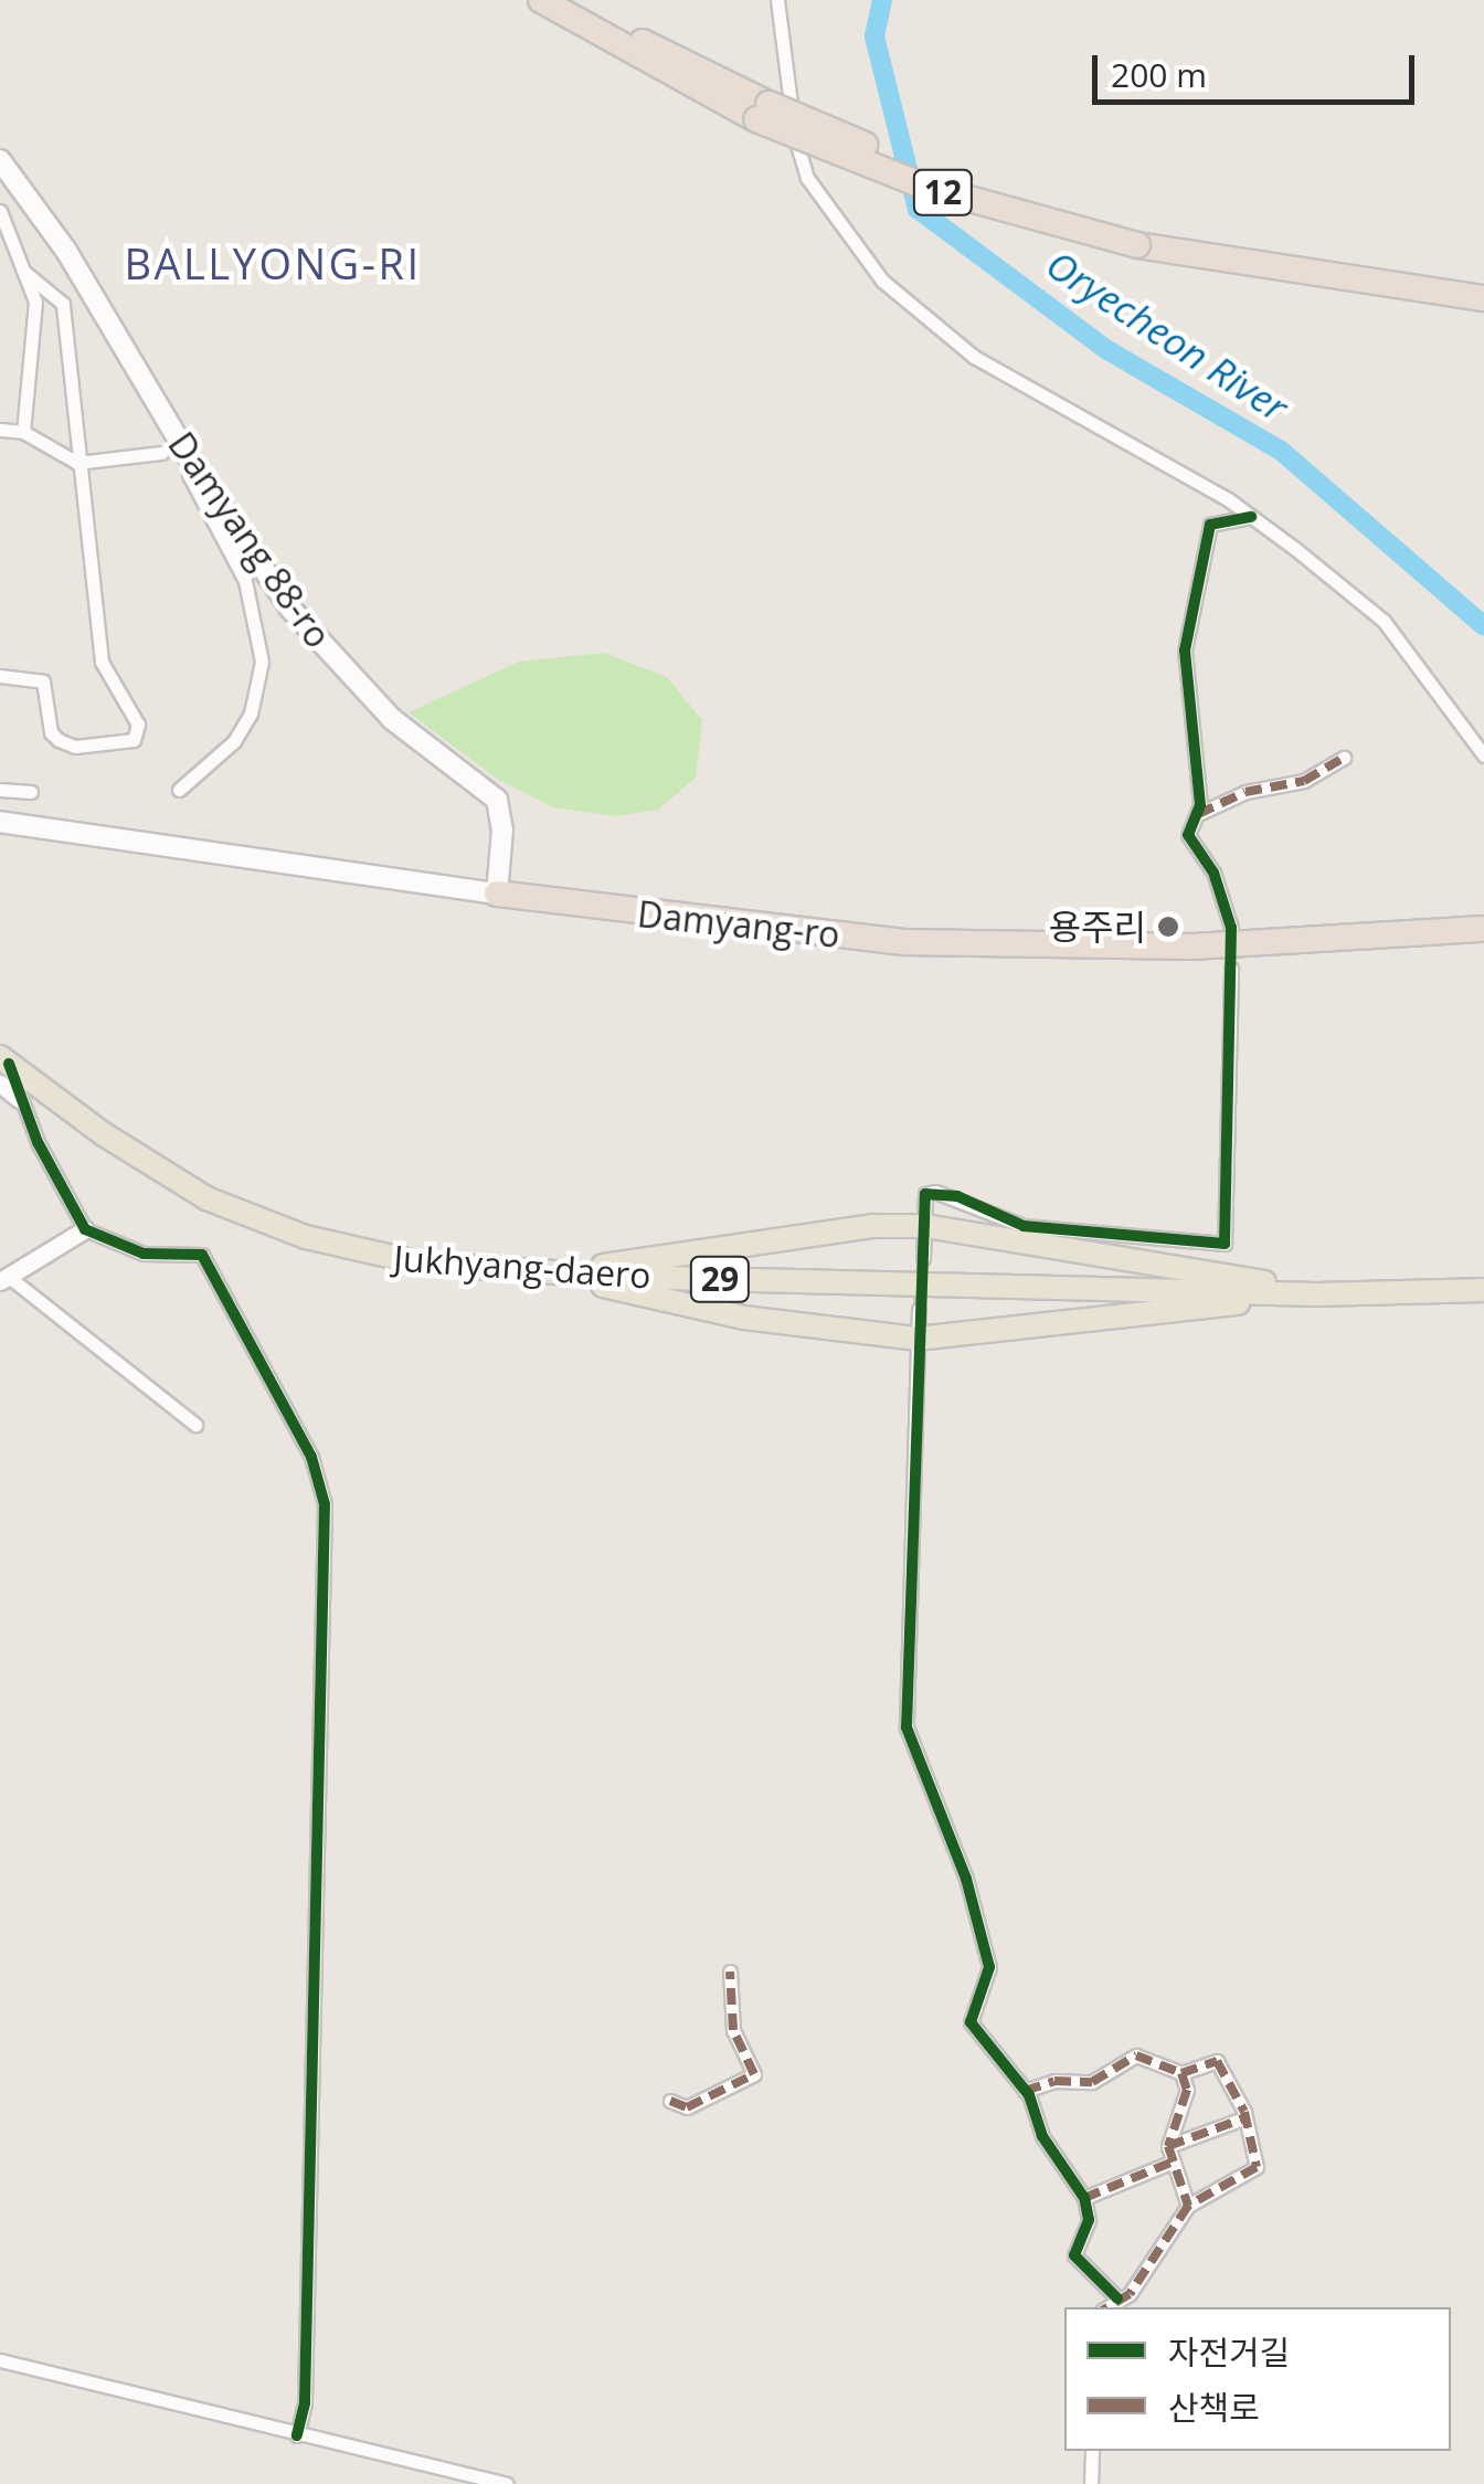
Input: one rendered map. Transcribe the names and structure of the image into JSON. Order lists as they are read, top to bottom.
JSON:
{
  "streets": {
    "highway": ["12", "Damyang-ro"],
    "main road": ["Damyang 88-ro", "Jukhyang-daero", "29"]
  },
  "crossings": [
    ["Damyang 88-ro", "Damyang-ro"]
  ],
  "districts": ["BALLYONG-RI"],
  "water": ["Oryecheon River"],
  "places": ["용주리"],
  "legend": ["자전거길", "산책로"],
  "scale_bar": "200 m"
}
